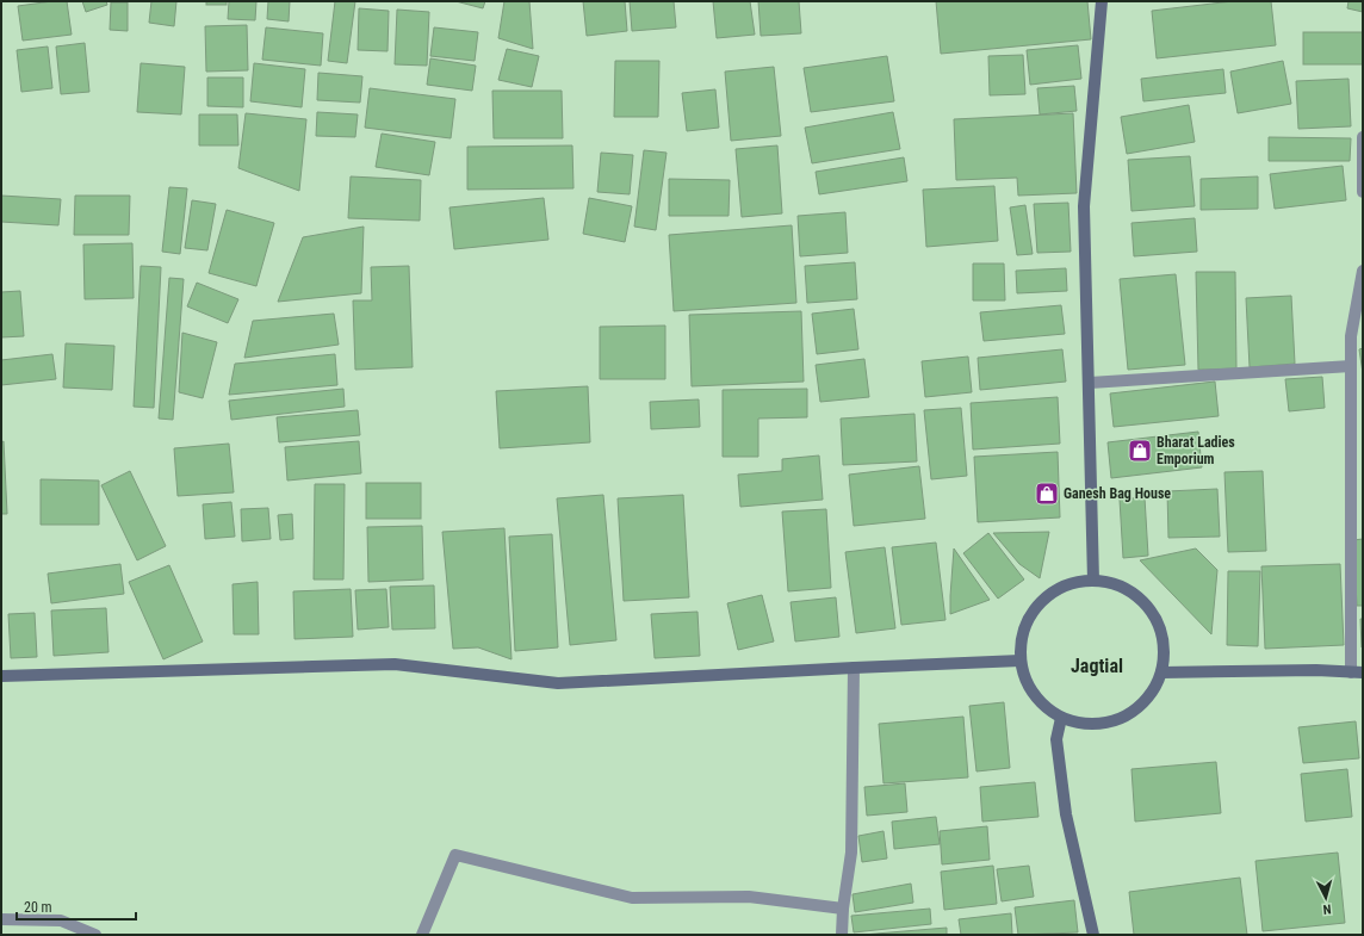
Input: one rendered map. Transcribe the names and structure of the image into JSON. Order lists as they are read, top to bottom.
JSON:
{
  "districts": ["Jagtial"],
  "places": {
    "shop": ["Bharat Ladies Emporium", "Ganesh Bag House"]
  },
  "scale_bar": "20 m",
  "north": "bottom"
}
